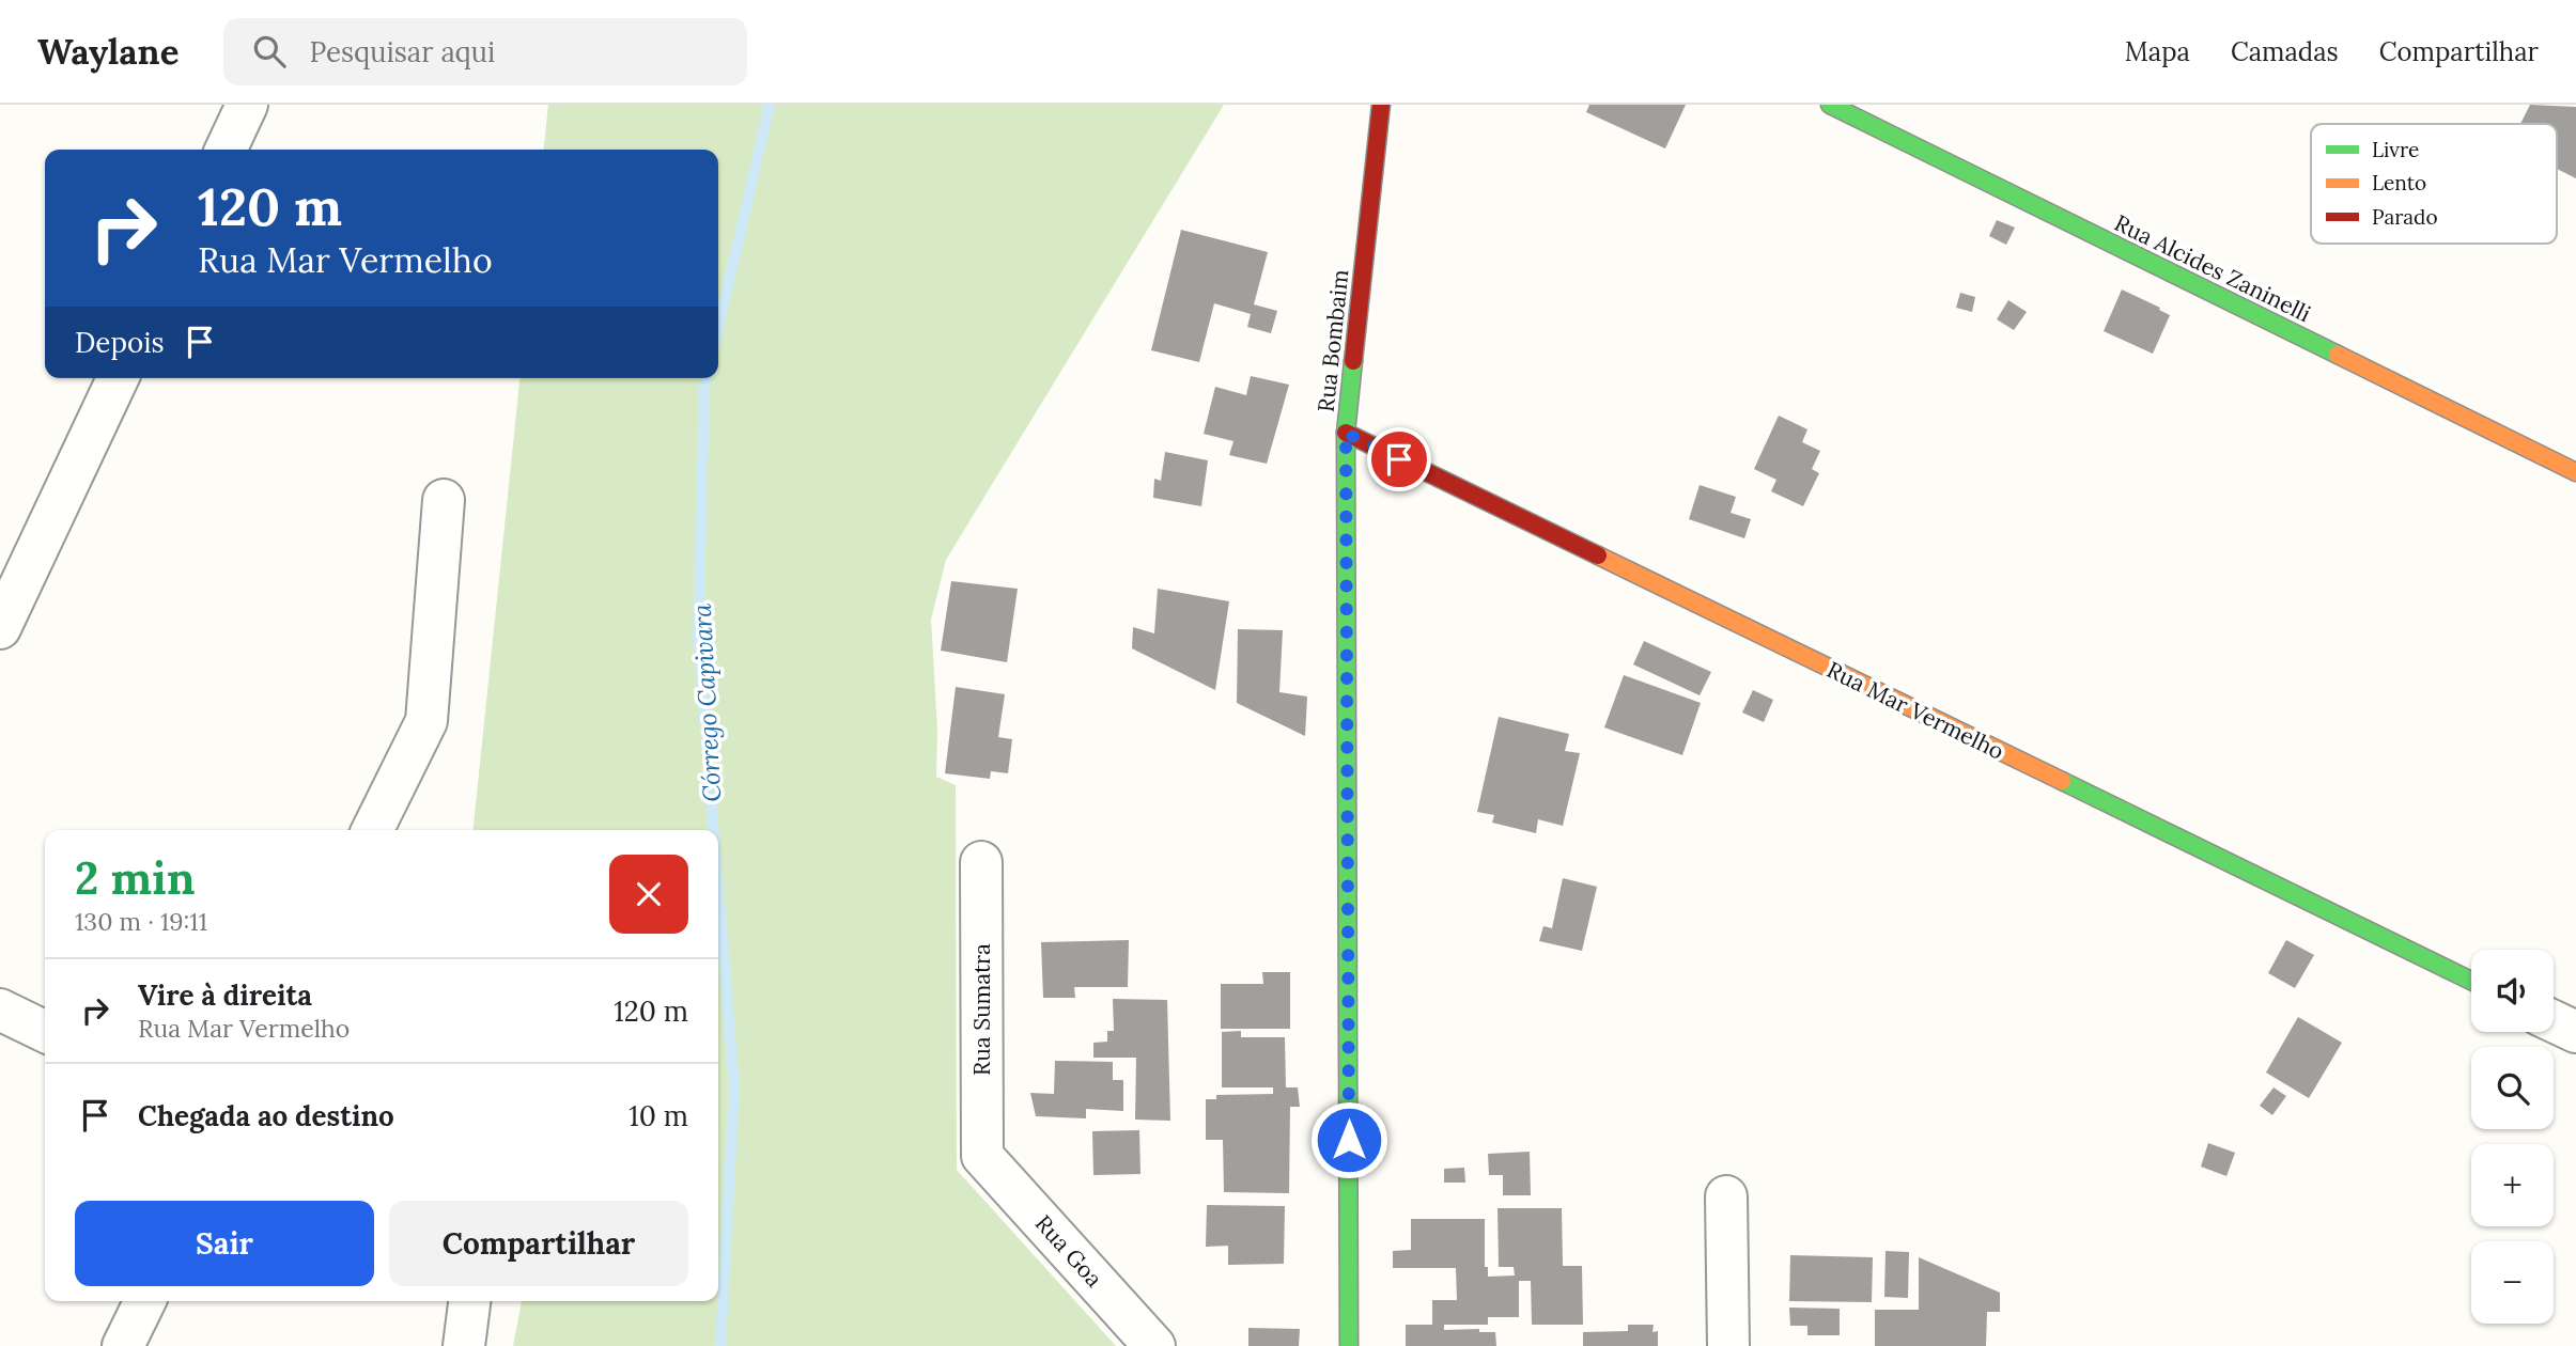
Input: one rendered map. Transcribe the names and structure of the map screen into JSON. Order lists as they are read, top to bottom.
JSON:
{
  "streets": {
    "street": [
      "Rua Alcides Zaninelli",
      "Rua Bombaim",
      "Rua Mar Vermelho",
      "Rua Sumatra",
      "Rua Goa"
    ]
  },
  "crossings": [
    ["Rua Bombaim", "Rua Mar Vermelho"],
    ["Rua Sumatra", "Rua Goa"]
  ],
  "water": ["Córrego Capivara"],
  "legend": ["Livre", "Lento", "Parado"],
  "page": {
    "header": "Waylane",
    "search": "Pesquisar aqui",
    "nav": ["Mapa", "Camadas", "Compartilhar"],
    "turn": ["120 m", "Rua Mar Vermelho"],
    "then": "Depois",
    "heading": ["2 min", "130 m · 19:11"],
    "map_buttons": ["+", "−"],
    "list": [
      {
        "name": "Vire à direita",
        "note": "Rua Mar Vermelho",
        "value": "120 m"
      },
      {
        "name": "Chegada ao destino",
        "value": "10 m"
      }
    ],
    "buttons": ["Sair", "Compartilhar"]
  }
}
